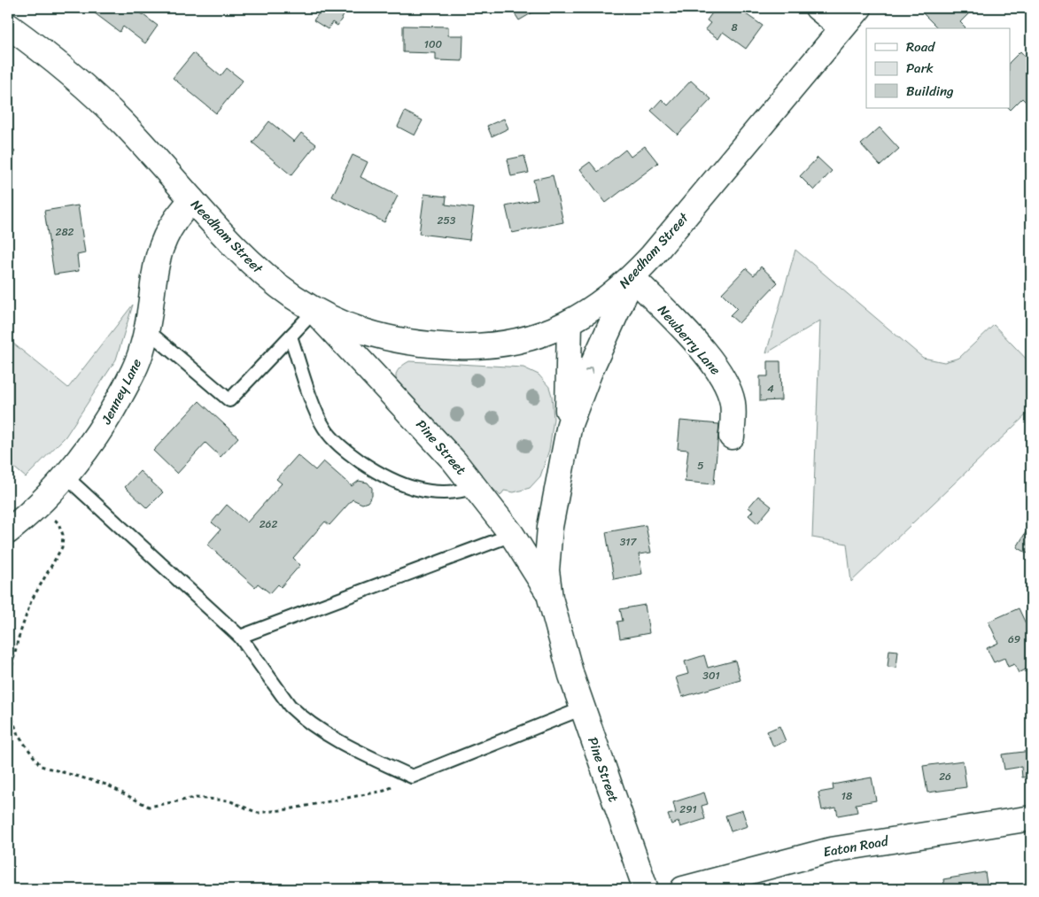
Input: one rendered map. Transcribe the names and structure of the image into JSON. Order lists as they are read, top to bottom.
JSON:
{
  "streets": {
    "street": [
      "Needham Street",
      "Newberry Lane",
      "Jenney Lane",
      "Pine Street",
      "Eaton Road"
    ]
  },
  "crossings": [
    ["Needham Street", "Newberry Lane"],
    ["Needham Street", "Jenney Lane"],
    ["Needham Street", "Pine Street"],
    ["Newberry Lane", "Pine Street"]
  ],
  "house_numbers": [
    "8",
    "100",
    "253",
    "282",
    "4",
    "5",
    "262",
    "317",
    "69",
    "301",
    "26",
    "18",
    "291"
  ],
  "legend": ["Road", "Park", "Building"]
}
